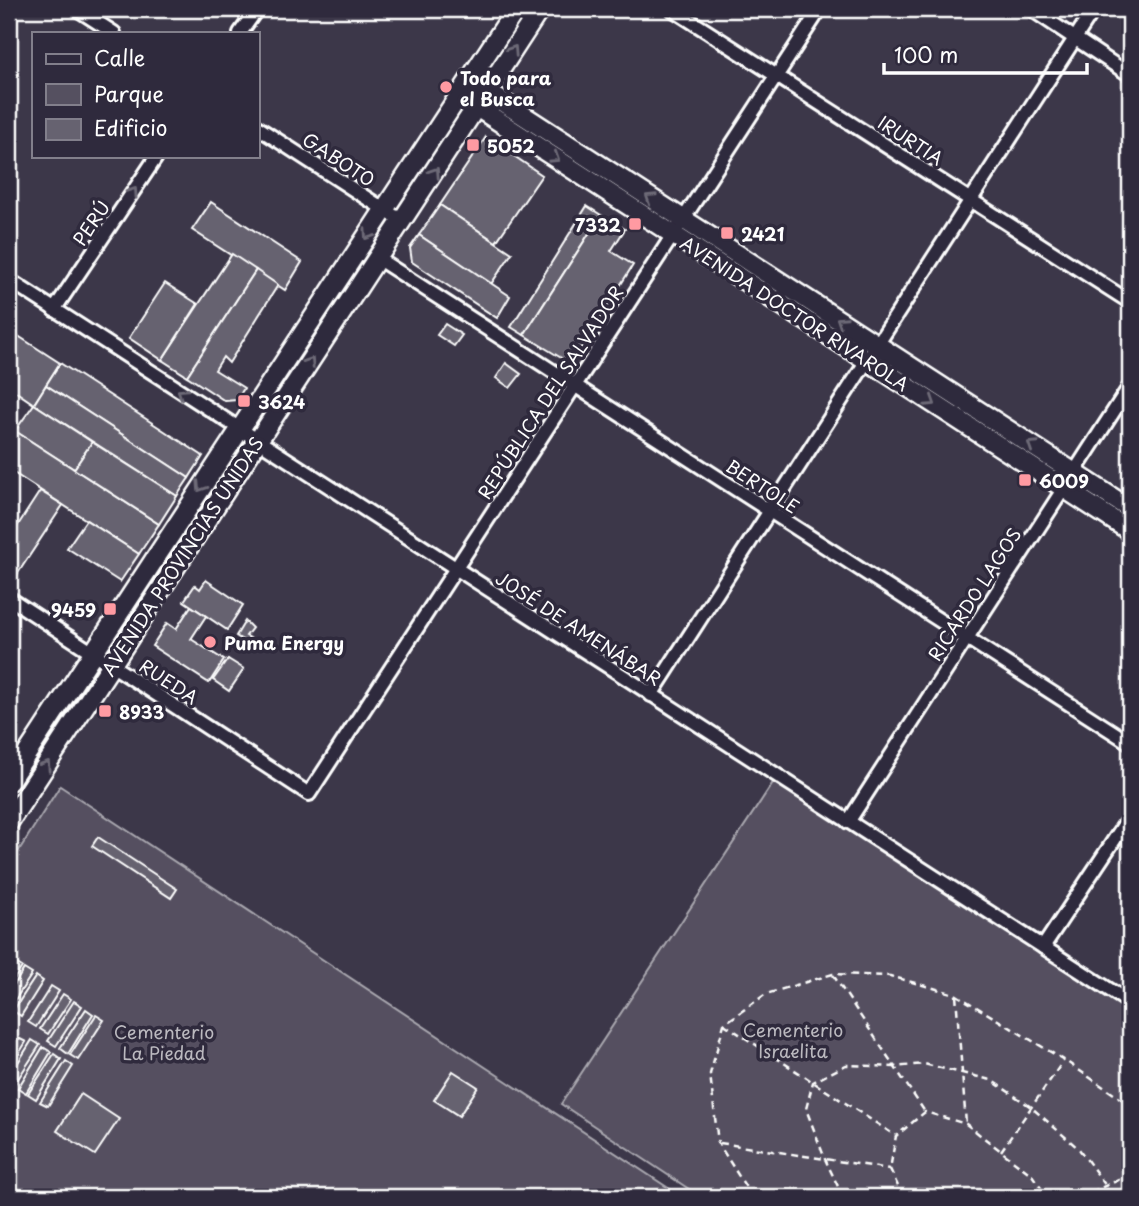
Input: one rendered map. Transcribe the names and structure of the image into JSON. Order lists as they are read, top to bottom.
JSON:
{
  "streets": {
    "main road": ["AVENIDA DOCTOR RIVAROLA", "AVENIDA PROVINCIAS UNIDAS"],
    "street": [
      "IRURTIA",
      "GABOTO",
      "PERÚ",
      "REPÚBLICA DEL SALVADOR",
      "BERTOLE",
      "RICARDO LAGOS",
      "JOSÉ DE AMENÁBAR",
      "RUEDA"
    ]
  },
  "crossings": [
    ["IRURTIA", "REPÚBLICA DEL SALVADOR"],
    ["GABOTO", "AVENIDA PROVINCIAS UNIDAS"],
    ["PERÚ", "JOSÉ DE AMENÁBAR"],
    ["AVENIDA DOCTOR RIVAROLA", "REPÚBLICA DEL SALVADOR"],
    ["AVENIDA DOCTOR RIVAROLA", "AVENIDA PROVINCIAS UNIDAS"],
    ["AVENIDA DOCTOR RIVAROLA", "RICARDO LAGOS"],
    ["REPÚBLICA DEL SALVADOR", "BERTOLE"],
    ["REPÚBLICA DEL SALVADOR", "JOSÉ DE AMENÁBAR"],
    ["REPÚBLICA DEL SALVADOR", "RUEDA"],
    ["BERTOLE", "AVENIDA PROVINCIAS UNIDAS"],
    ["BERTOLE", "RICARDO LAGOS"],
    ["AVENIDA PROVINCIAS UNIDAS", "JOSÉ DE AMENÁBAR"],
    ["AVENIDA PROVINCIAS UNIDAS", "RUEDA"],
    ["RICARDO LAGOS", "JOSÉ DE AMENÁBAR"]
  ],
  "one_way": ["PERÚ"],
  "parks": ["Cementerio Israelita", "Cementerio La Piedad"],
  "places": {
    "other": ["Todo para el Busca", "Puma Energy"],
    "transit": [
      "5052",
      "7332",
      "2421",
      "3624",
      "6009",
      "9459",
      "8933"
    ]
  },
  "legend": ["Calle", "Parque", "Edificio"],
  "scale_bar": "100 m"
}
